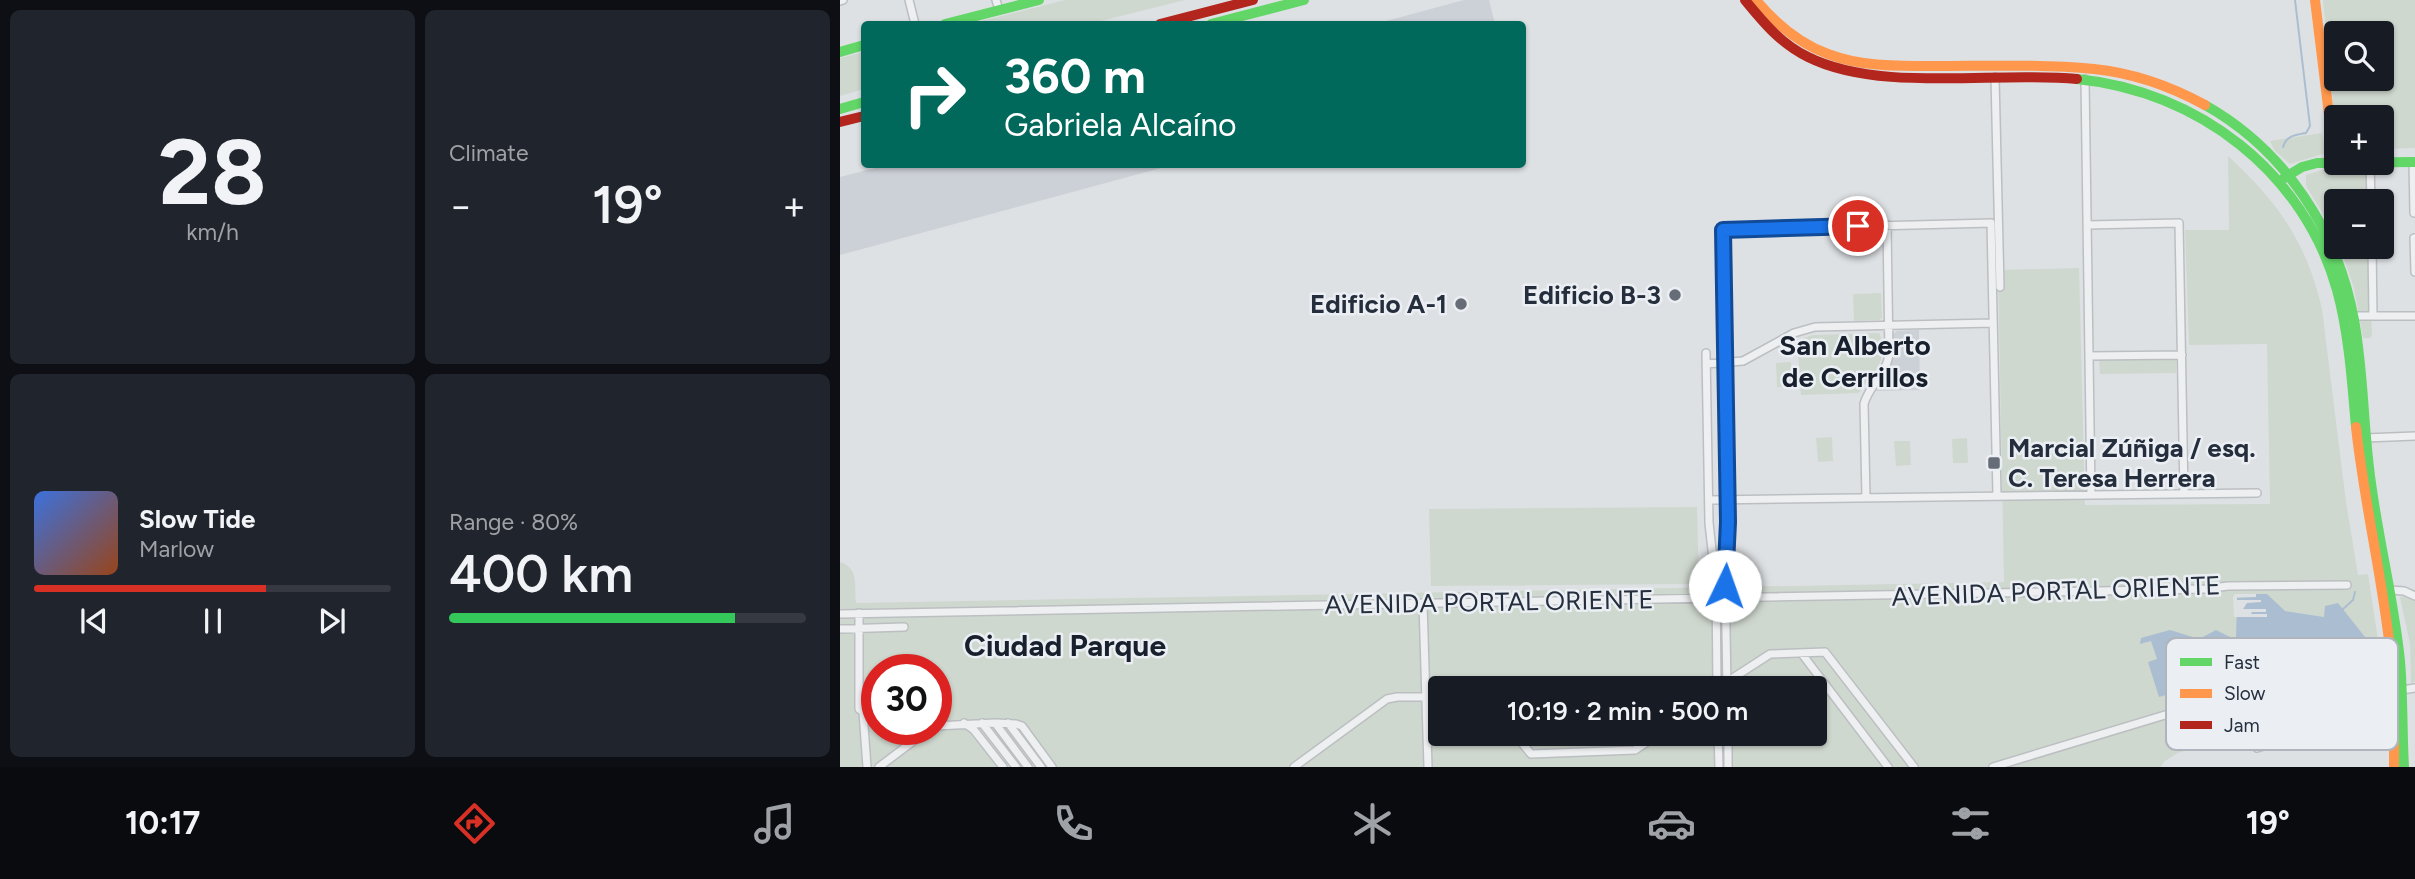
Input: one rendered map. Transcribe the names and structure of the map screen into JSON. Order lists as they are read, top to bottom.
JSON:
{
  "streets": {
    "street": ["AVENIDA PORTAL ORIENTE"]
  },
  "districts": ["San Alberto de Cerrillos", "Ciudad Parque"],
  "places": {
    "other": ["Edificio B-3", "Edificio A-1"],
    "transit": ["Marcial Zúñiga / esq. C. Teresa Herrera"]
  },
  "legend": ["Fast", "Slow", "Jam"],
  "page": {
    "tile": [
      ["28", "km/h"],
      "Climate",
      ["Range · 80%", "400 km"]
    ],
    "map_buttons": ["+", "−"],
    "turn": ["360 m", "Gabriela Alcaíno"],
    "heat": ["−", "19°", "+"],
    "song": ["Slow Tide", "Marlow"],
    "limit": "30",
    "trip": "10:19 · 2 min · 500 m",
    "tabs": ["10:17", "19°"]
  }
}
